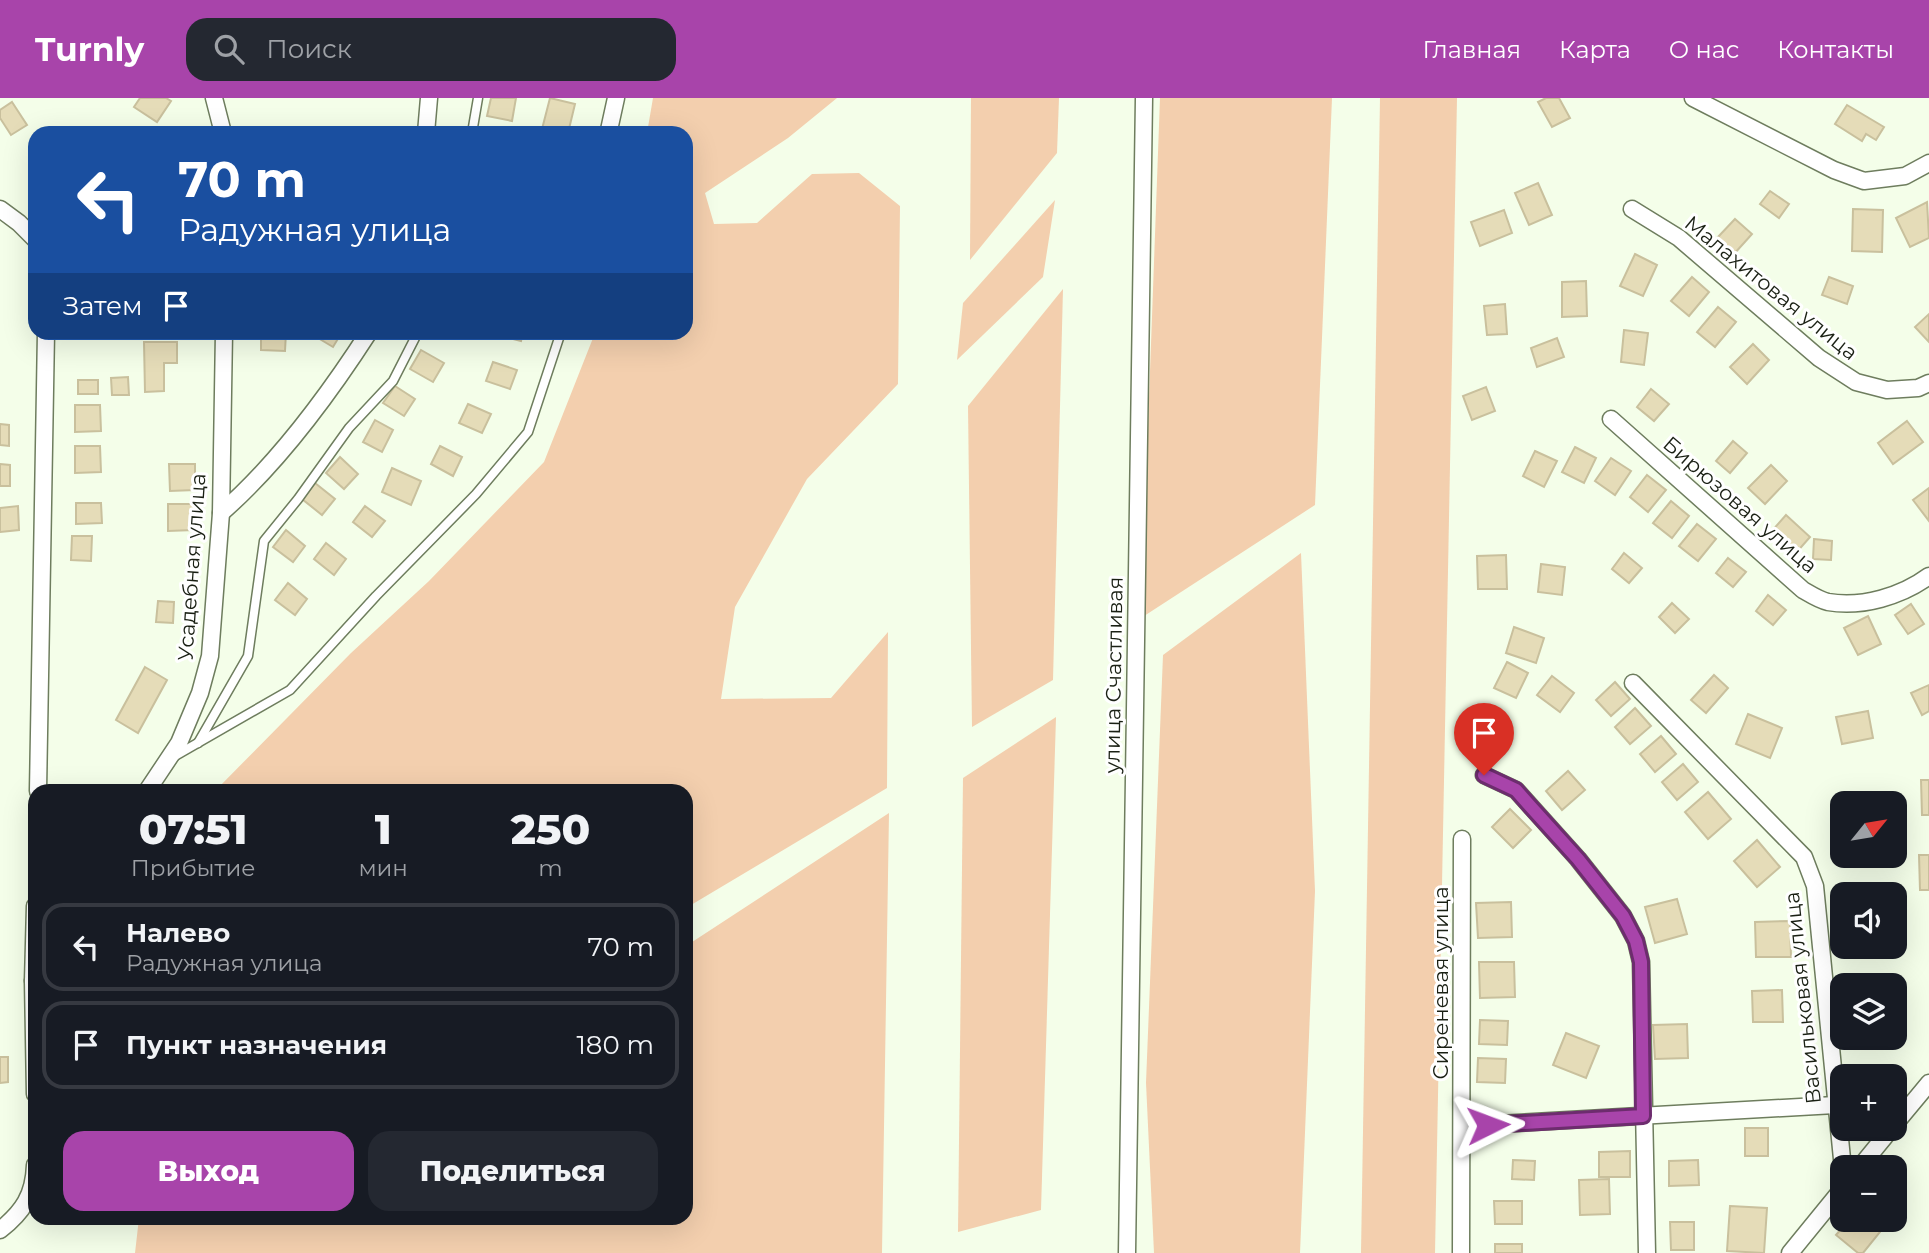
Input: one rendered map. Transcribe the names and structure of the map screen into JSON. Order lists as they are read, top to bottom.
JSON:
{
  "streets": {
    "street": [
      "Малахитовая улица",
      "Бирюзовая улица",
      "Усадебная улица",
      "улица Счастливая",
      "Сиреневая улица",
      "Васильковая улица"
    ]
  },
  "north": "top right",
  "page": {
    "header": "Turnly",
    "search": "Поиск",
    "nav": [
      "Главная",
      "Карта",
      "О нас",
      "Контакты"
    ],
    "turn": ["70 m", "Радужная улица"],
    "then": "Затем",
    "eta": [
      "07:51",
      "Прибытие",
      "1",
      "мин",
      "250",
      "m"
    ],
    "map_buttons": ["+", "−"],
    "list": [
      {
        "name": "Налево",
        "note": "Радужная улица",
        "value": "70 m"
      },
      {
        "name": "Пункт назначения",
        "value": "180 m"
      }
    ],
    "buttons": ["Выход", "Поделиться"]
  }
}
